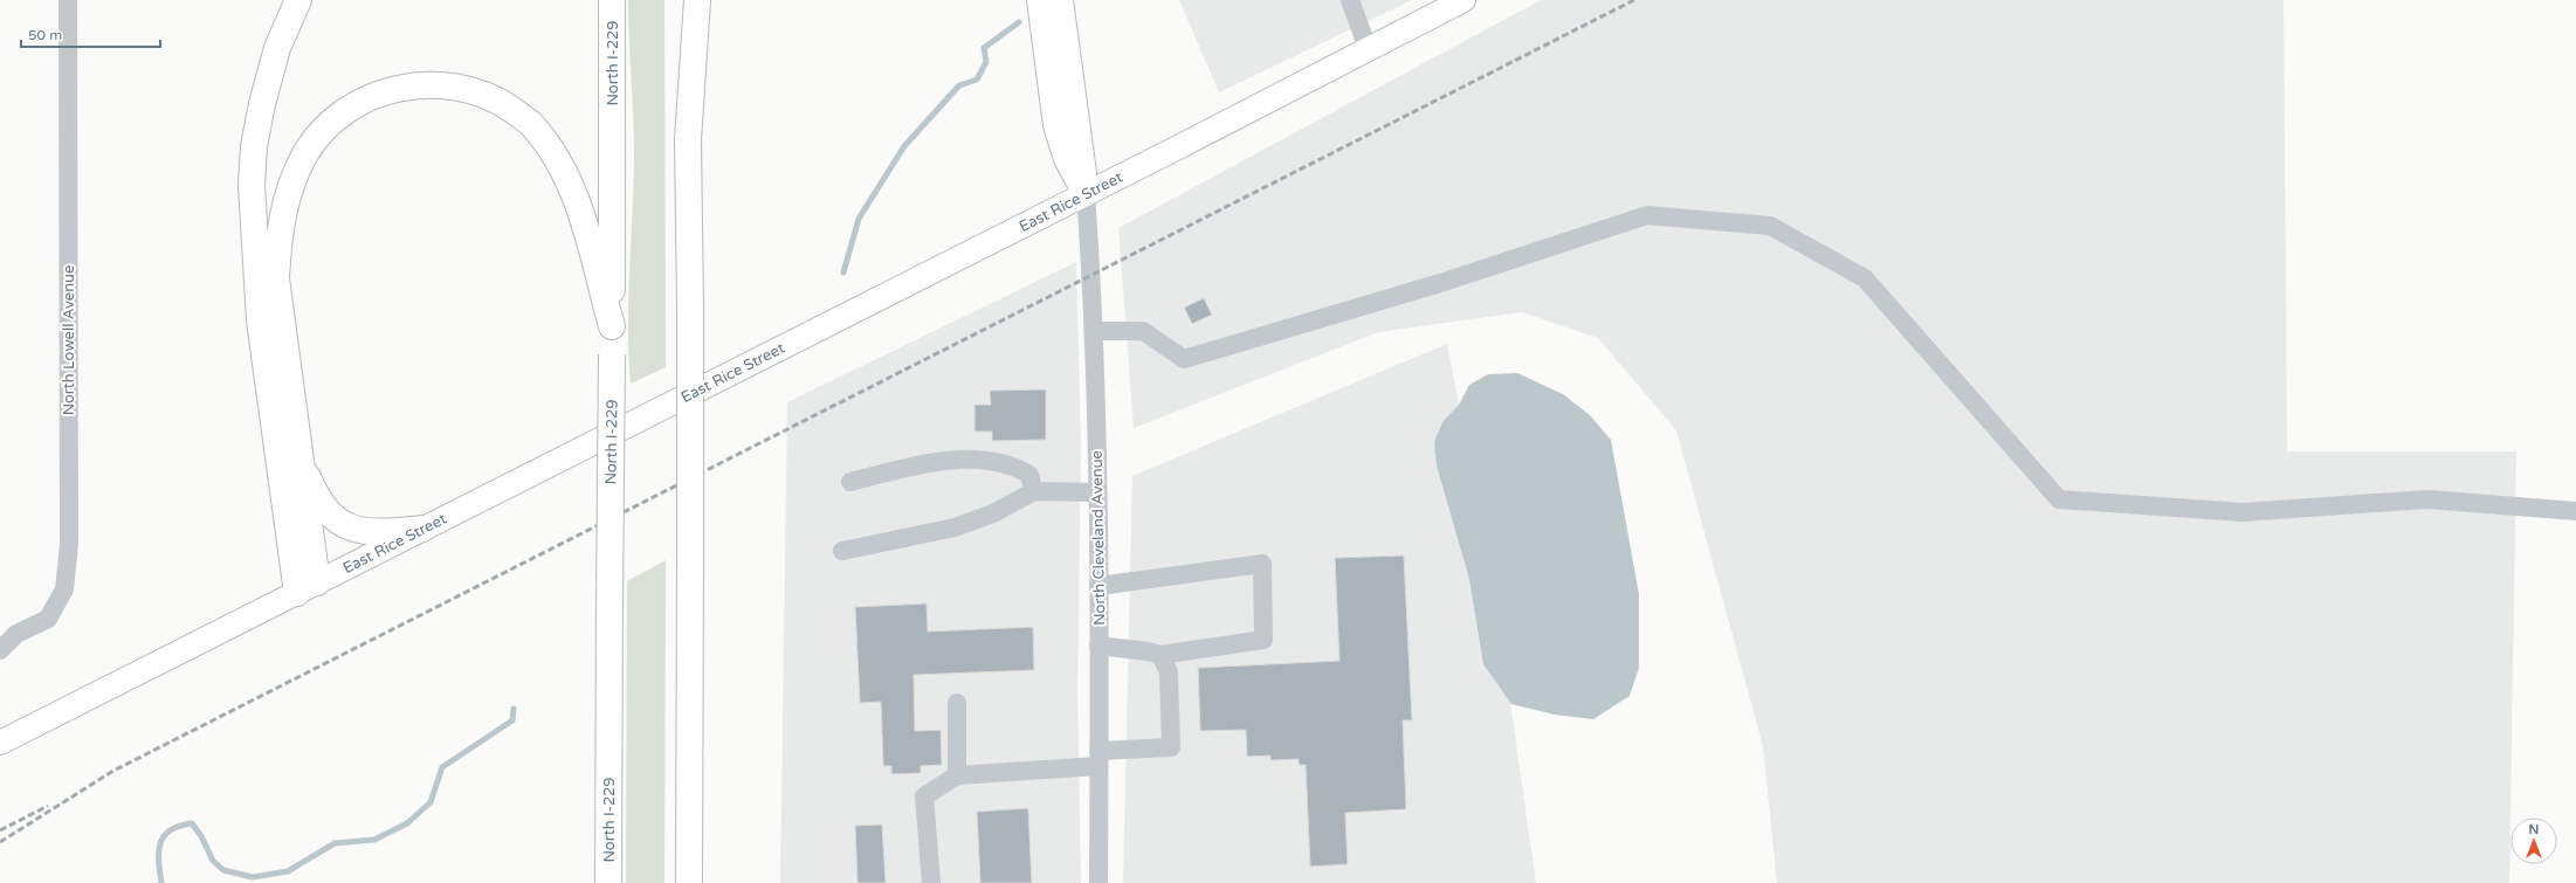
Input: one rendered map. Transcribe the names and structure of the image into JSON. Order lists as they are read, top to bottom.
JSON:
{
  "streets": {
    "highway": ["North I-229"],
    "main road": ["East Rice Street"],
    "street": ["North Lowell Avenue", "North Cleveland Avenue"]
  },
  "crossings": [
    ["East Rice Street", "North Cleveland Avenue"]
  ],
  "scale_bar": "50 m",
  "north": "top"
}
